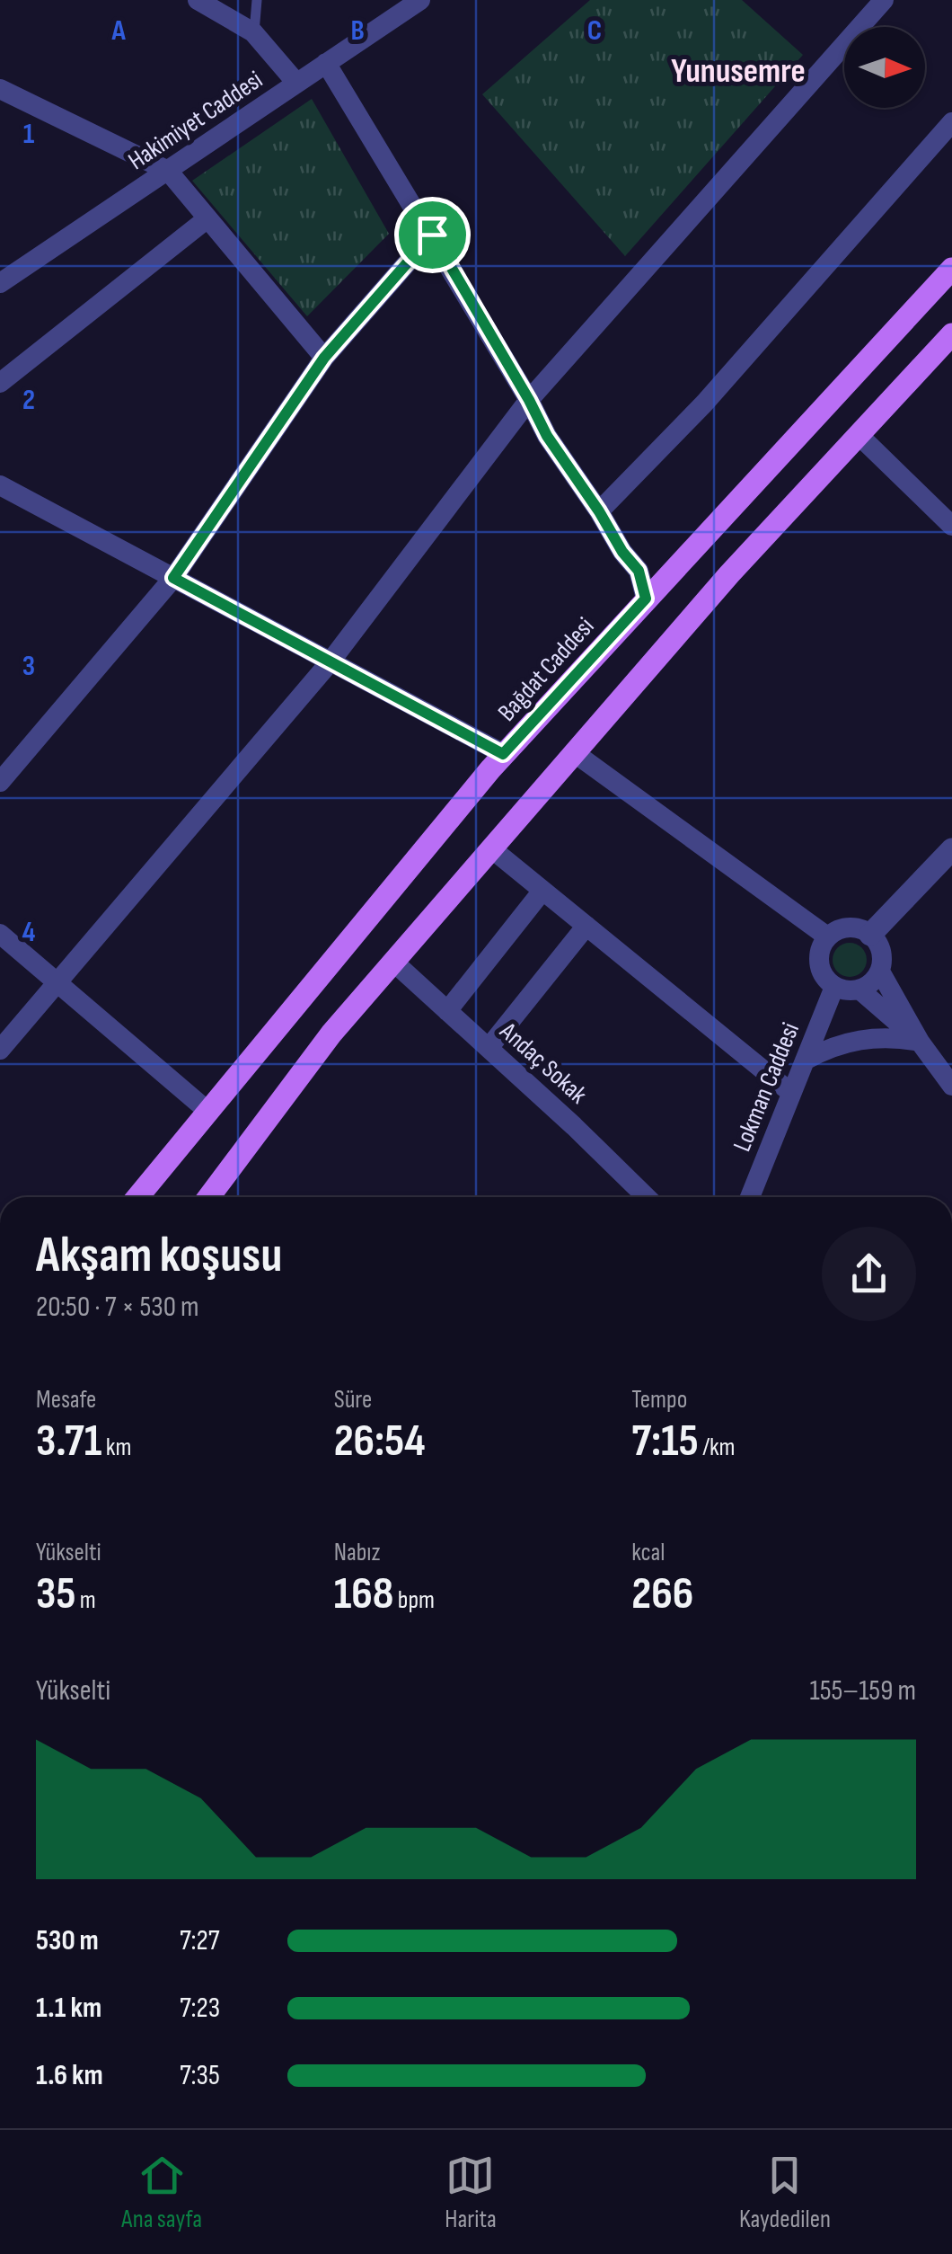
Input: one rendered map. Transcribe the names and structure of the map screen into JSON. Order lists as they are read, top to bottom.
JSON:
{
  "streets": {
    "main road": ["Bağdat Caddesi"],
    "street": ["Hakimiyet Caddesi", "Andaç Sokak", "Lokman Caddesi"]
  },
  "districts": ["Yunusemre"],
  "north": "right",
  "page": {
    "heading": ["Akşam koşusu", "20:50 · 7 × 530 m"],
    "stats": [
      ["Mesafe", "3.71 km"],
      ["Süre", "26:54"],
      ["Tempo", "7:15 /km"],
      ["Yükselti", "35 m"],
      ["Nabız", "168 bpm"],
      ["kcal", "266"]
    ],
    "chart": ["Yükselti", "155–159 m"],
    "list": [
      {
        "name": "530 m",
        "note": "7:27"
      },
      {
        "name": "1.1 km",
        "note": "7:23"
      },
      {
        "name": "1.6 km",
        "note": "7:35"
      }
    ],
    "tabs": ["Ana sayfa", "Harita", "Kaydedilen"]
  },
  "grid": {
    "columns": ["A", "B", "C"],
    "rows": [
      "1",
      "2",
      "3",
      "4"
    ]
  }
}
